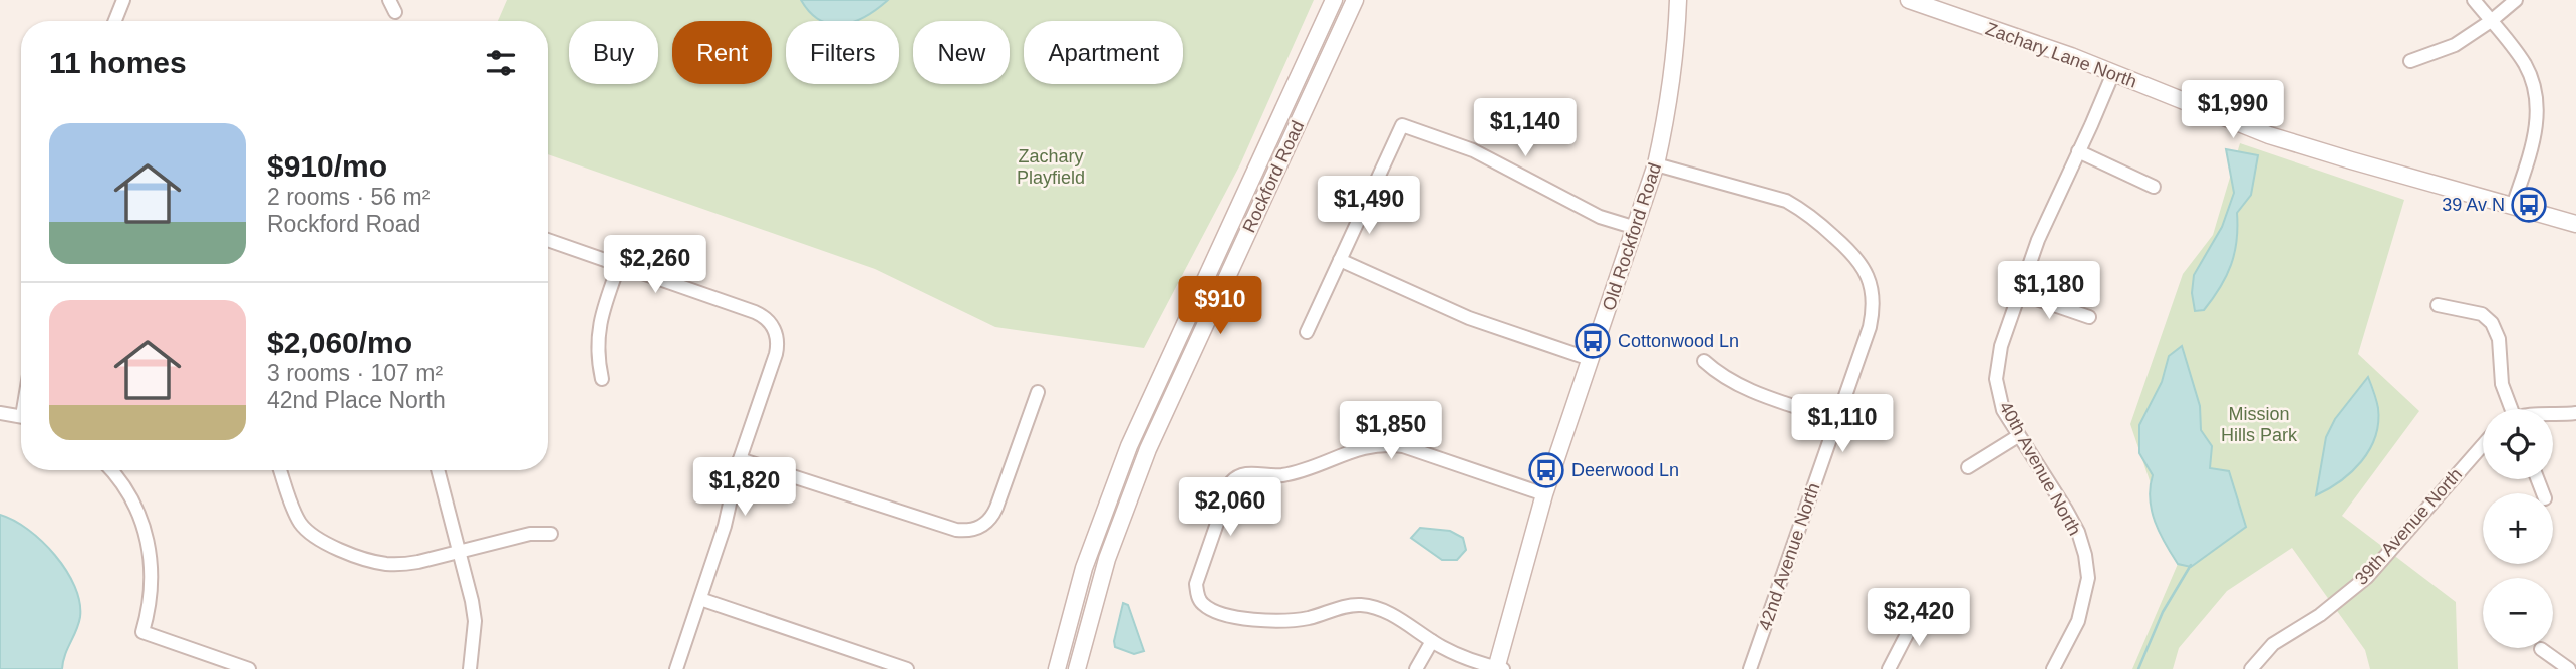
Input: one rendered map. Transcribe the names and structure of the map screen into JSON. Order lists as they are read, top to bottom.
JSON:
{
  "streets": {
    "main road": ["Zachary Lane North", "Rockford Road", "Old Rockford Road"],
    "street": ["40th Avenue North", "39th Avenue North", "42nd Avenue North"]
  },
  "crossings": [
    ["Zachary Lane North", "40th Avenue North"],
    ["Old Rockford Road", "42nd Avenue North"]
  ],
  "parks": ["Zachary Playfield", "Mission Hills Park"],
  "places": {
    "bus stop": ["39 Av N", "Cottonwood Ln", "Deerwood Ln"]
  },
  "page": {
    "chip": [
      "Buy",
      "Rent",
      "Filters",
      "New",
      "Apartment"
    ],
    "heading": "11 homes",
    "price": [
      "$1,990",
      "$1,140",
      "$1,490",
      "$2,260",
      "$1,180",
      "$910",
      "$1,110",
      "$1,850",
      "$1,820",
      "$2,060",
      "$2,420"
    ],
    "list": [
      {
        "name": "$910/mo",
        "note": "2 rooms · 56 m² · Rockford Road"
      },
      {
        "name": "$2,060/mo",
        "note": "3 rooms · 107 m² · 42nd Place North"
      }
    ],
    "map_buttons": ["+", "−"]
  }
}
